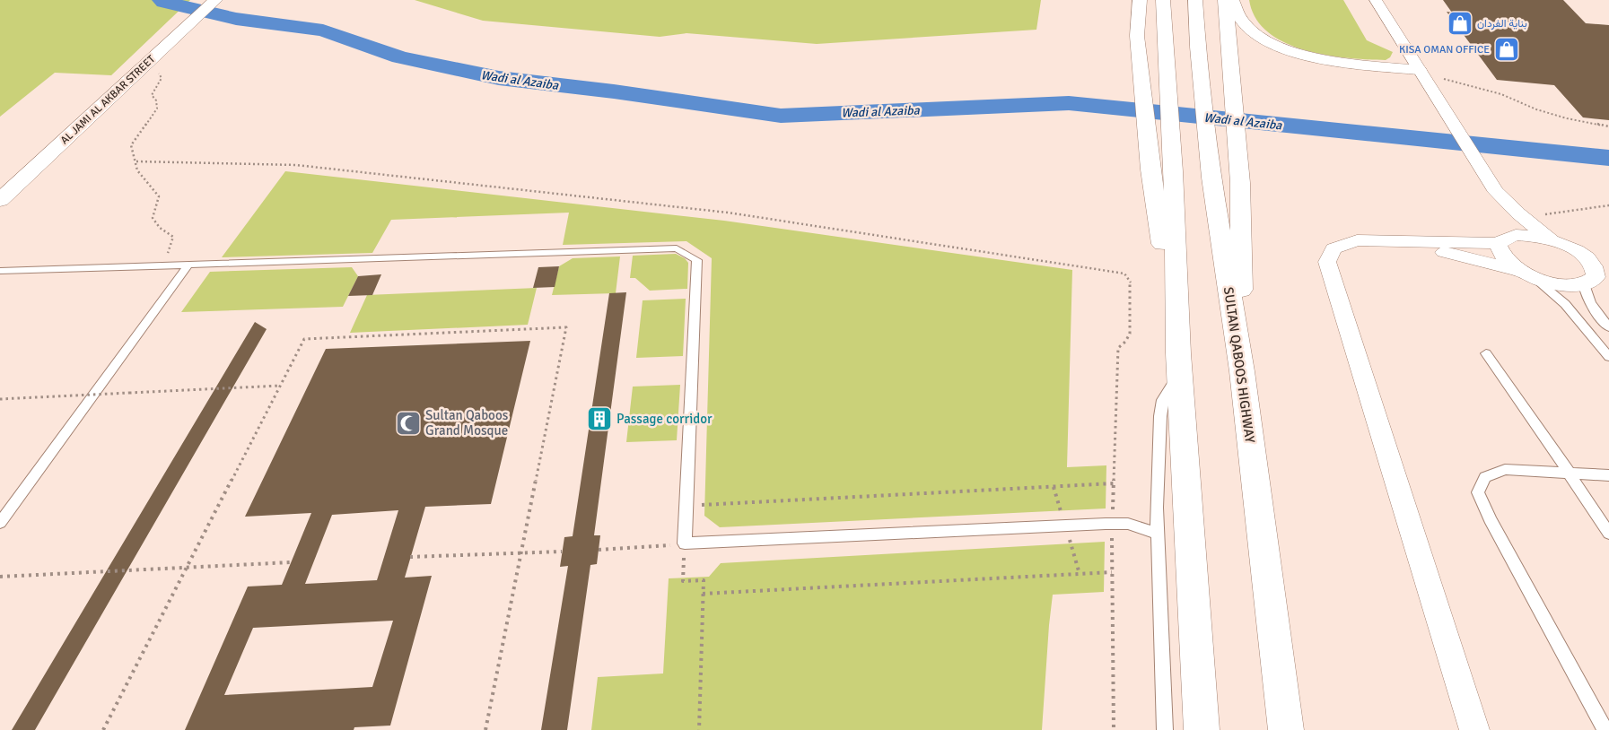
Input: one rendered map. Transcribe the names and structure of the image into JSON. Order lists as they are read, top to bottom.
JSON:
{
  "streets": {
    "main road": ["AL JAMI AL AKBAR STREET", "SULTAN QABOOS HIGHWAY"]
  },
  "water": ["Wadi al Azaiba"],
  "places": {
    "shop": ["بناية الفردان", "KISA OMAN OFFICE"],
    "building": ["Passage corridor"],
    "mosque": ["Sultan Qaboos Grand Mosque"]
  }
}
